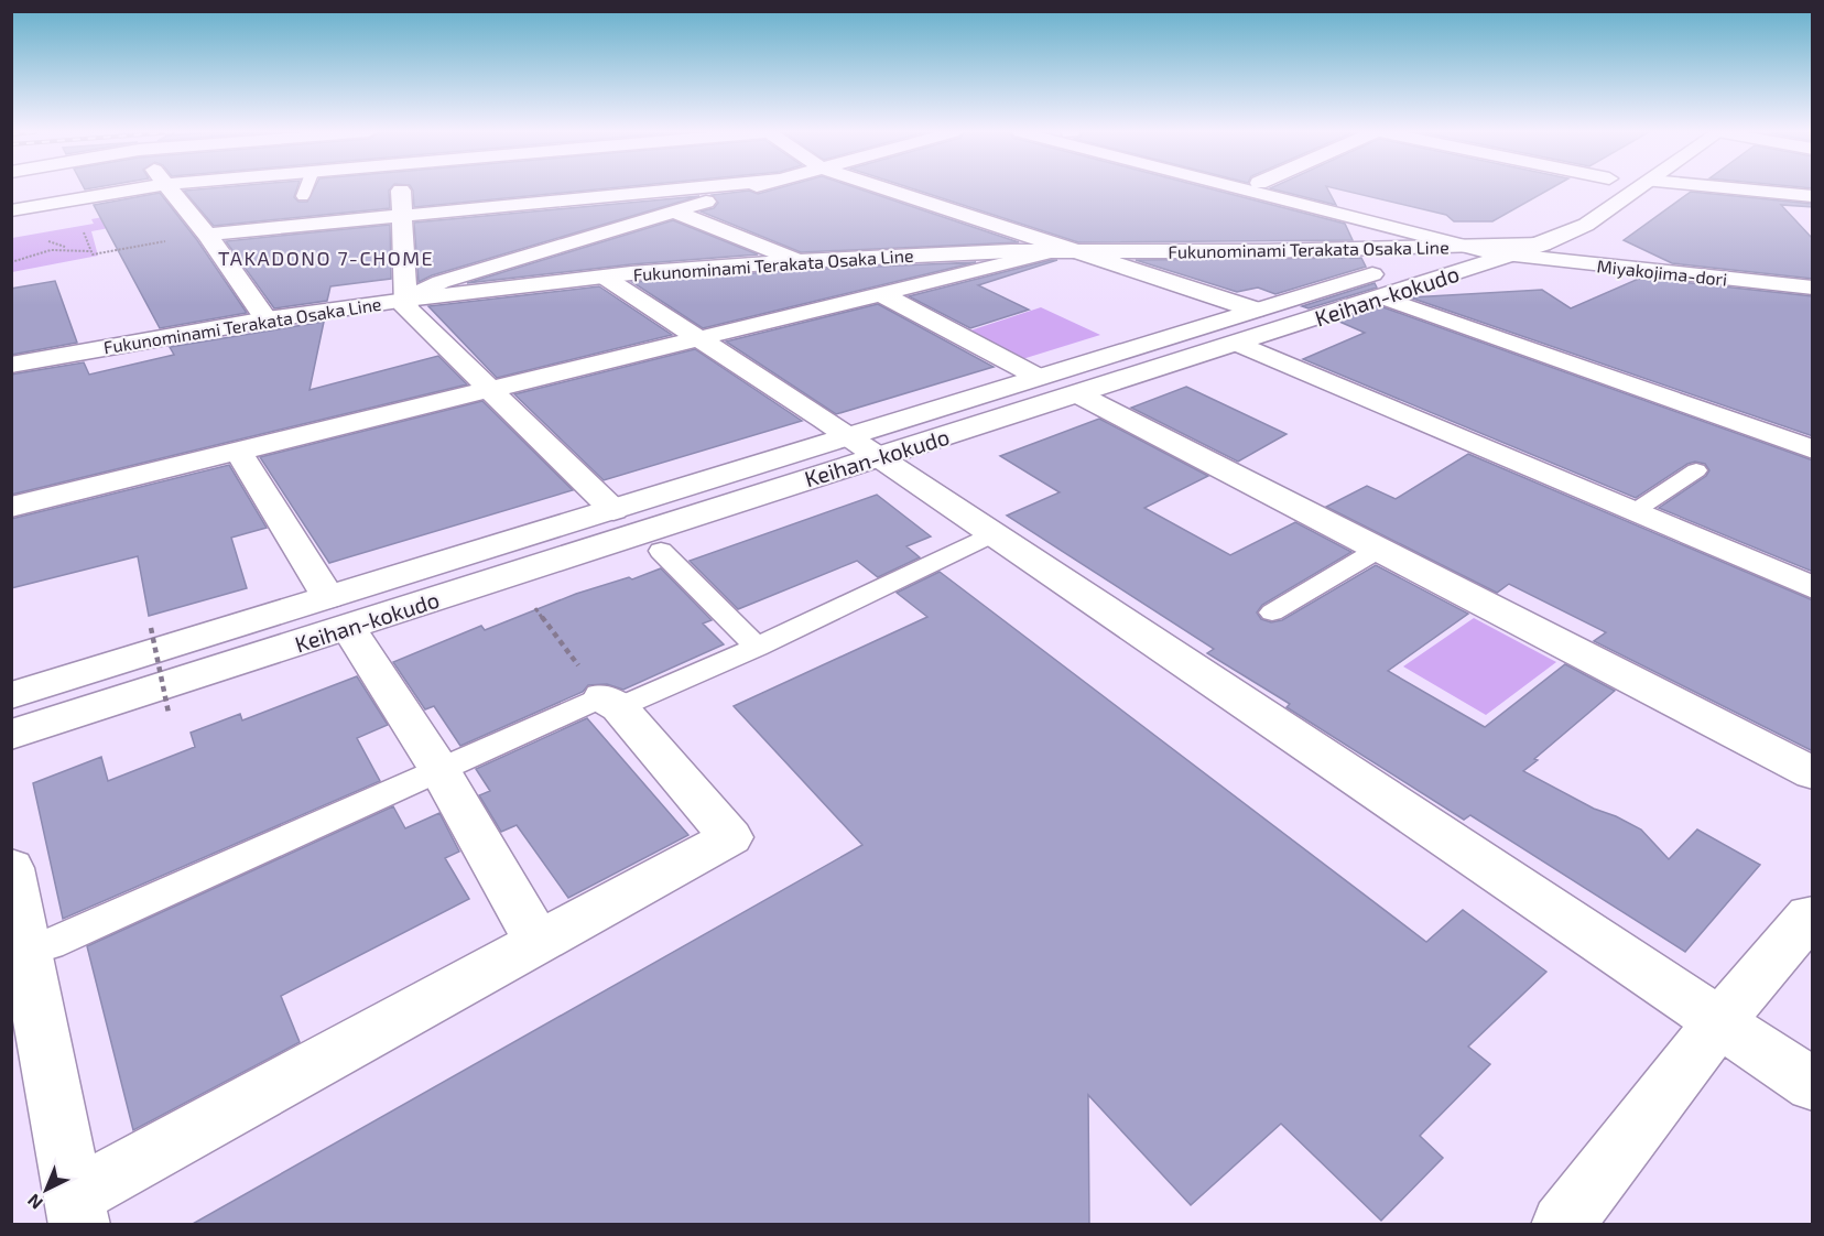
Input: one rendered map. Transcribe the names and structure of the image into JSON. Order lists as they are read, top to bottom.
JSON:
{
  "streets": {
    "main road": ["Fukunominami Terakata Osaka Line", "Miyakojima-dori", "Keihan-kokudo"]
  },
  "crossings": [
    ["Fukunominami Terakata Osaka Line", "Miyakojima-dori"],
    ["Fukunominami Terakata Osaka Line", "Keihan-kokudo"],
    ["Miyakojima-dori", "Keihan-kokudo"]
  ],
  "districts": ["TAKADONO 7-CHOME"],
  "north": "bottom left"
}
